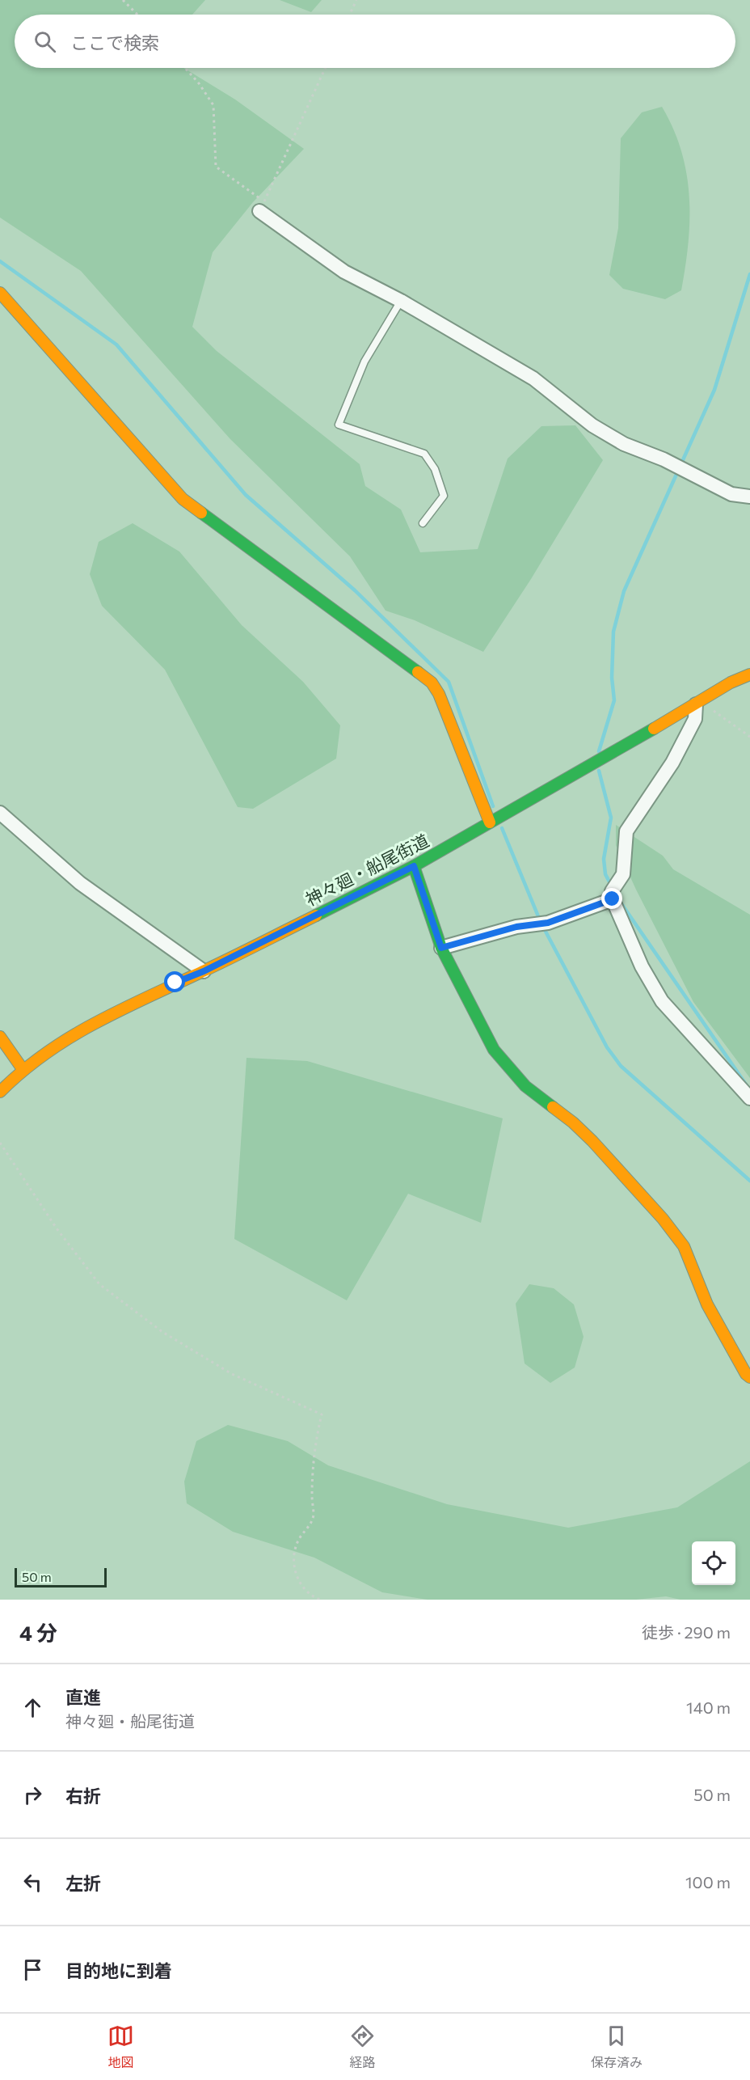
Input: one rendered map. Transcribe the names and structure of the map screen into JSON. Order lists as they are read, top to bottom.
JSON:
{
  "streets": {
    "street": ["神々廻・船尾街道"]
  },
  "scale_bar": "50 m",
  "page": {
    "search": "ここで検索",
    "scale": "50 m",
    "heading": ["4 分", "徒歩 · 290 m"],
    "list": [
      ["直進", "神々廻・船尾街道", "140 m"],
      ["右折", "50 m"],
      ["左折", "100 m"],
      "目的地に到着"
    ],
    "nav": ["地図", "経路", "保存済み"]
  }
}
